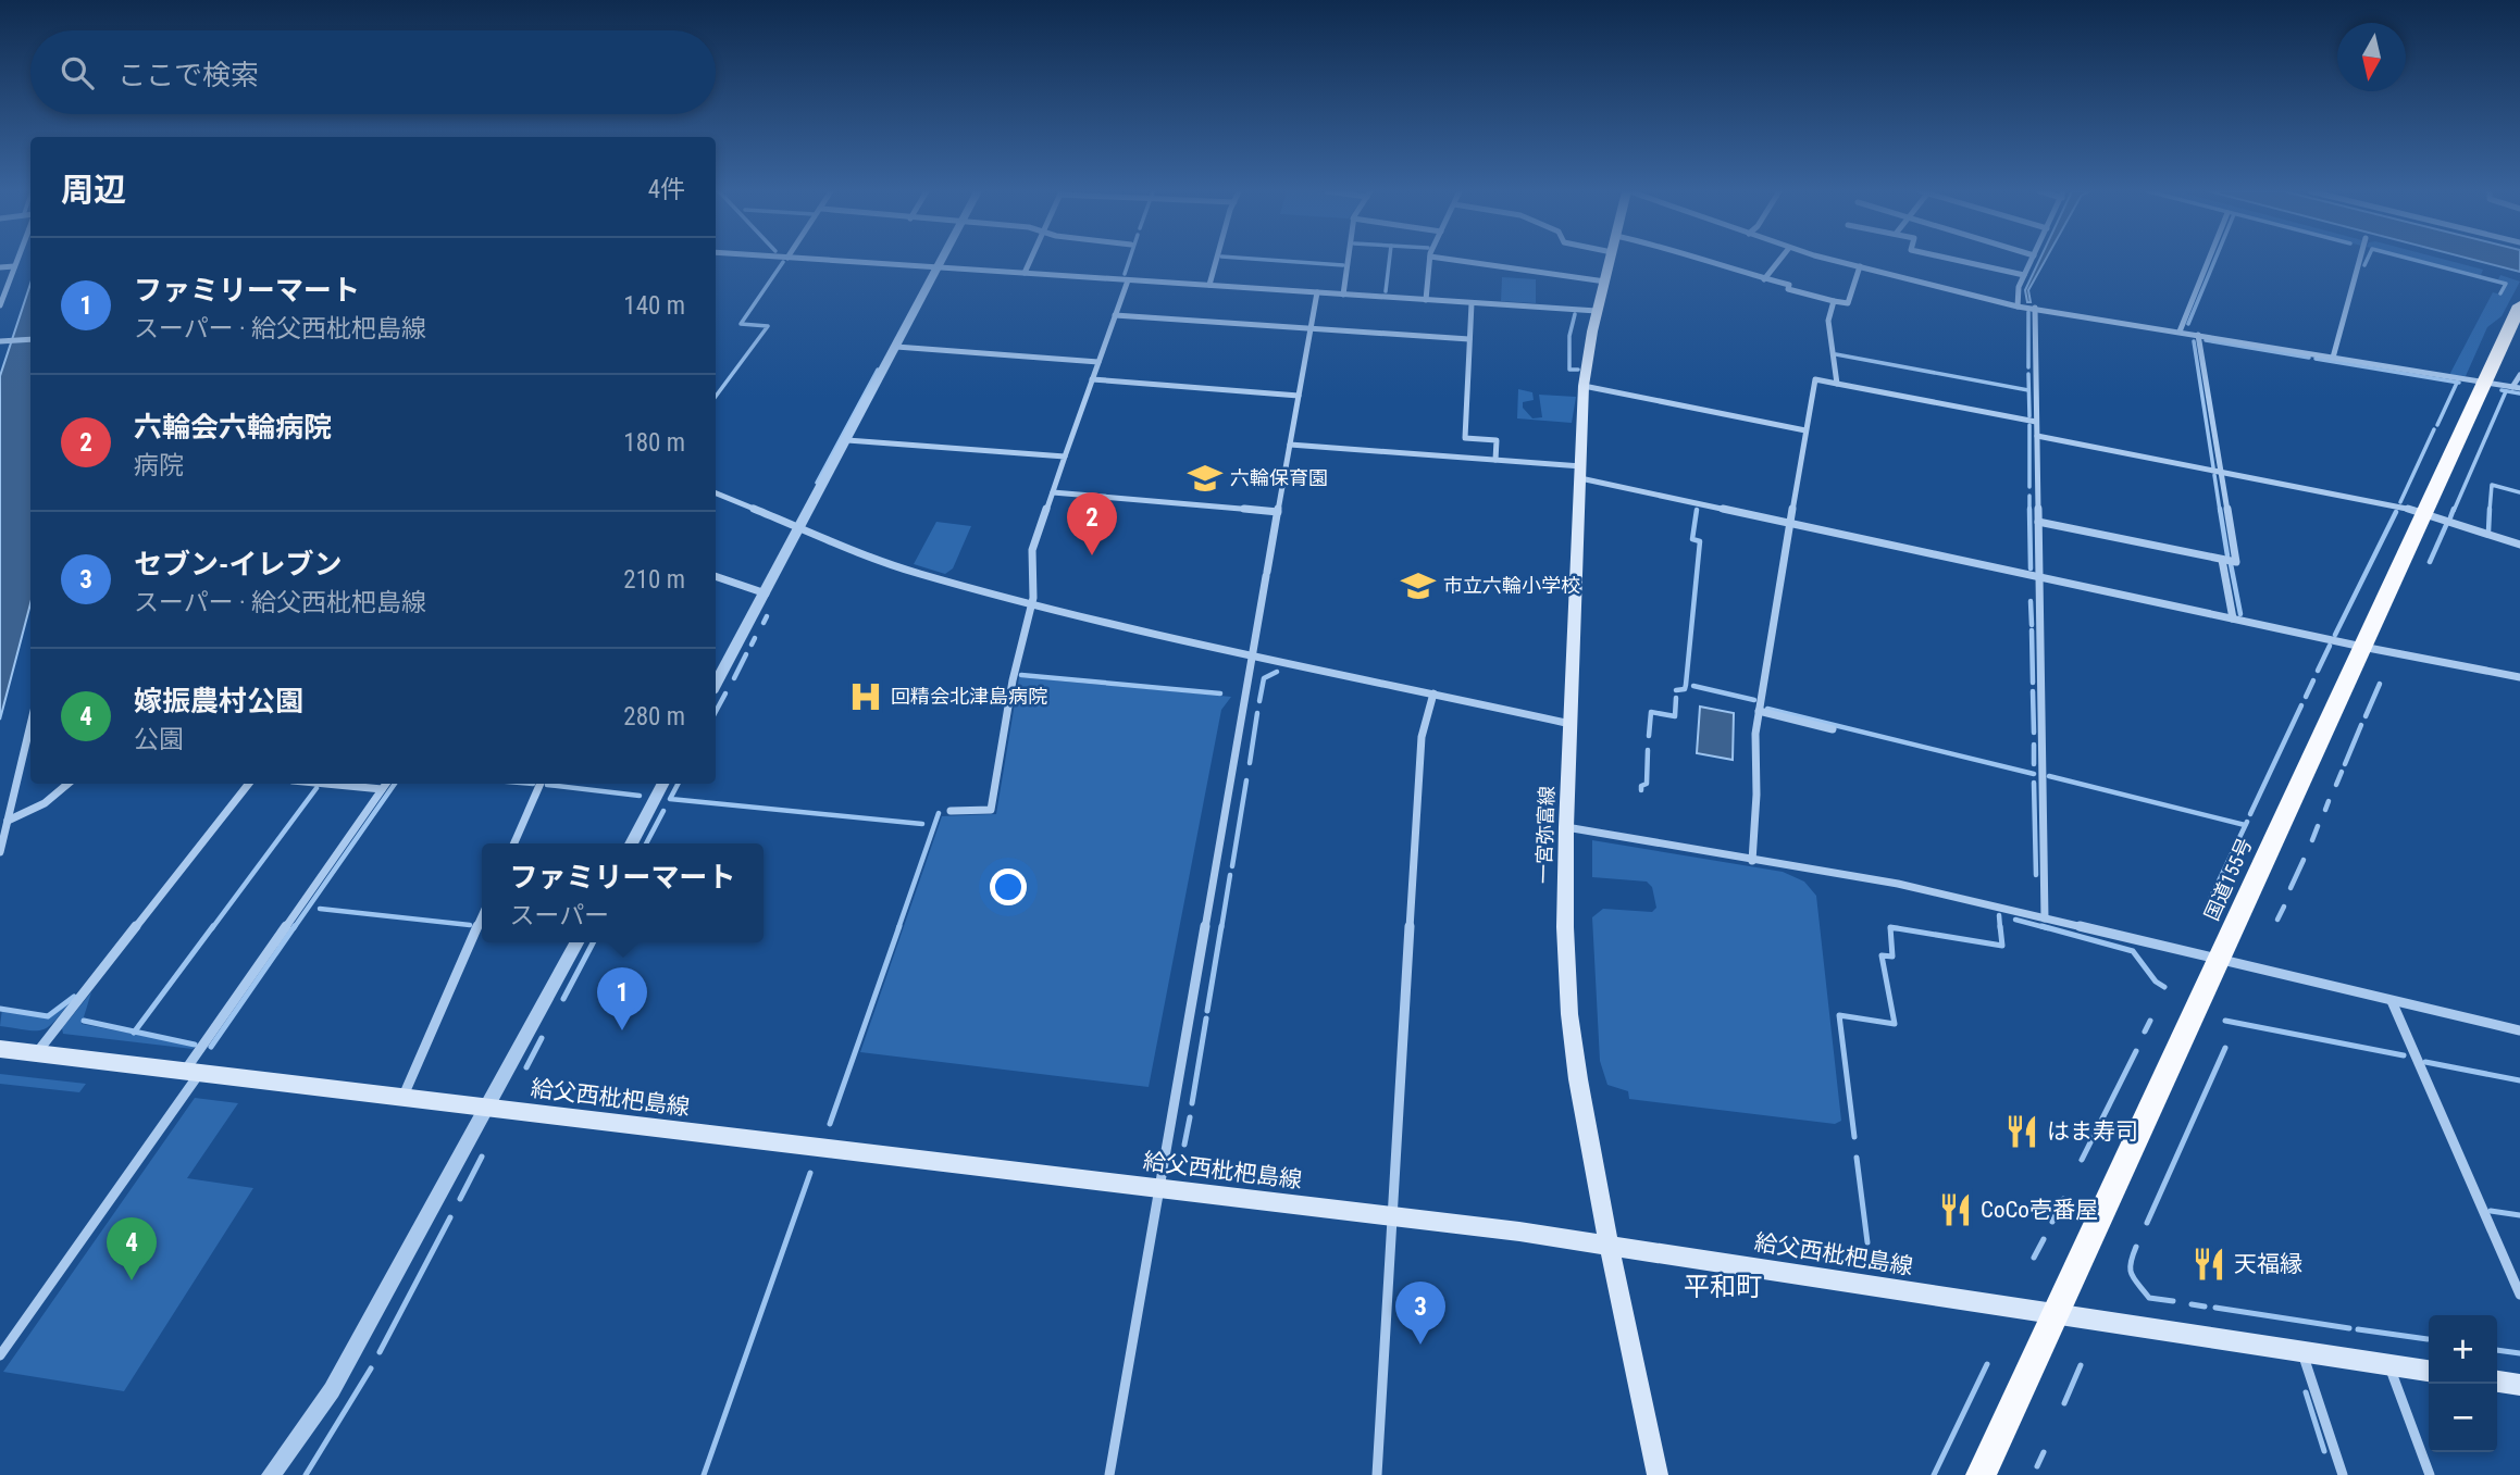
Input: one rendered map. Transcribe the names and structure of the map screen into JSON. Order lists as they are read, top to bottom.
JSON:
{
  "streets": {
    "highway": ["国道155号"],
    "main road": ["一宮弥富線", "給父西枇杷島線"]
  },
  "crossings": [
    ["一宮弥富線", "給父西枇杷島線"],
    ["国道155号", "給父西枇杷島線"]
  ],
  "districts": ["平和町"],
  "places": {
    "school or university": ["六輪保育園", "市立六輪小学校"],
    "hospital": ["回精会北津島病院"],
    "restaurant": ["はま寿司", "CoCo壱番屋", "天福縁"]
  },
  "north": "bottom",
  "page": {
    "search": "ここで検索",
    "heading": ["周辺", "4件"],
    "list": [
      {
        "mark": "1",
        "name": "ファミリーマート",
        "note": "スーパー · 給父西枇杷島線",
        "value": "140 m"
      },
      {
        "mark": "2",
        "name": "六輪会六輪病院",
        "note": "病院",
        "value": "180 m"
      },
      {
        "mark": "3",
        "name": "セブン-イレブン",
        "note": "スーパー · 給父西枇杷島線",
        "value": "210 m"
      },
      {
        "mark": "4",
        "name": "嫁振農村公園",
        "note": "公園",
        "value": "280 m"
      }
    ],
    "pins": [
      "2",
      "1",
      "4",
      "3"
    ],
    "popup": ["ファミリーマート", "スーパー"],
    "map_buttons": ["+", "−"]
  }
}
